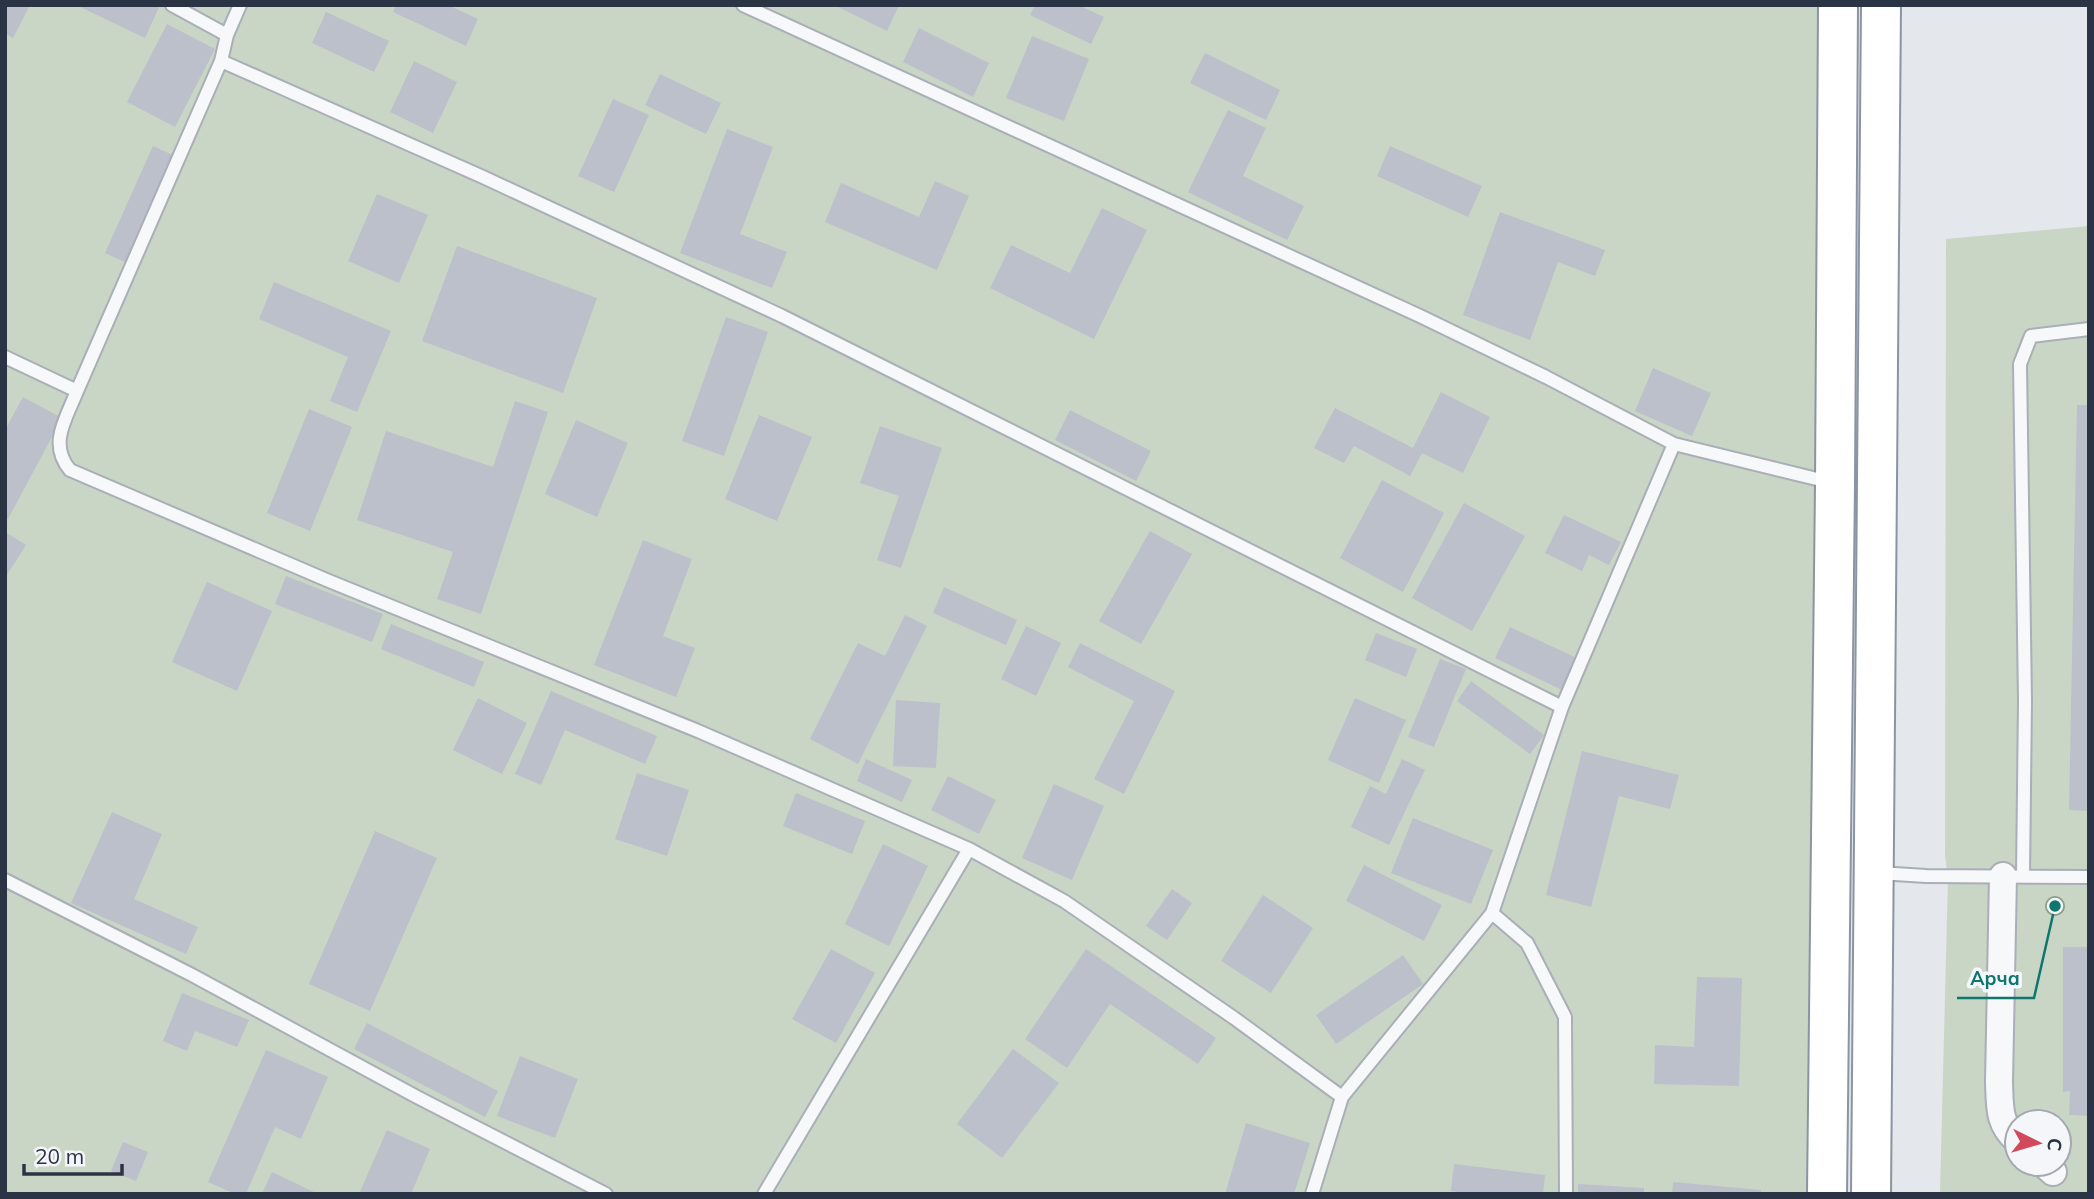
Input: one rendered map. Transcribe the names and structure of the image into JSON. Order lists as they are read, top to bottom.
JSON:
{
  "places": ["Арча"],
  "scale_bar": "20 m",
  "north": "right"
}
